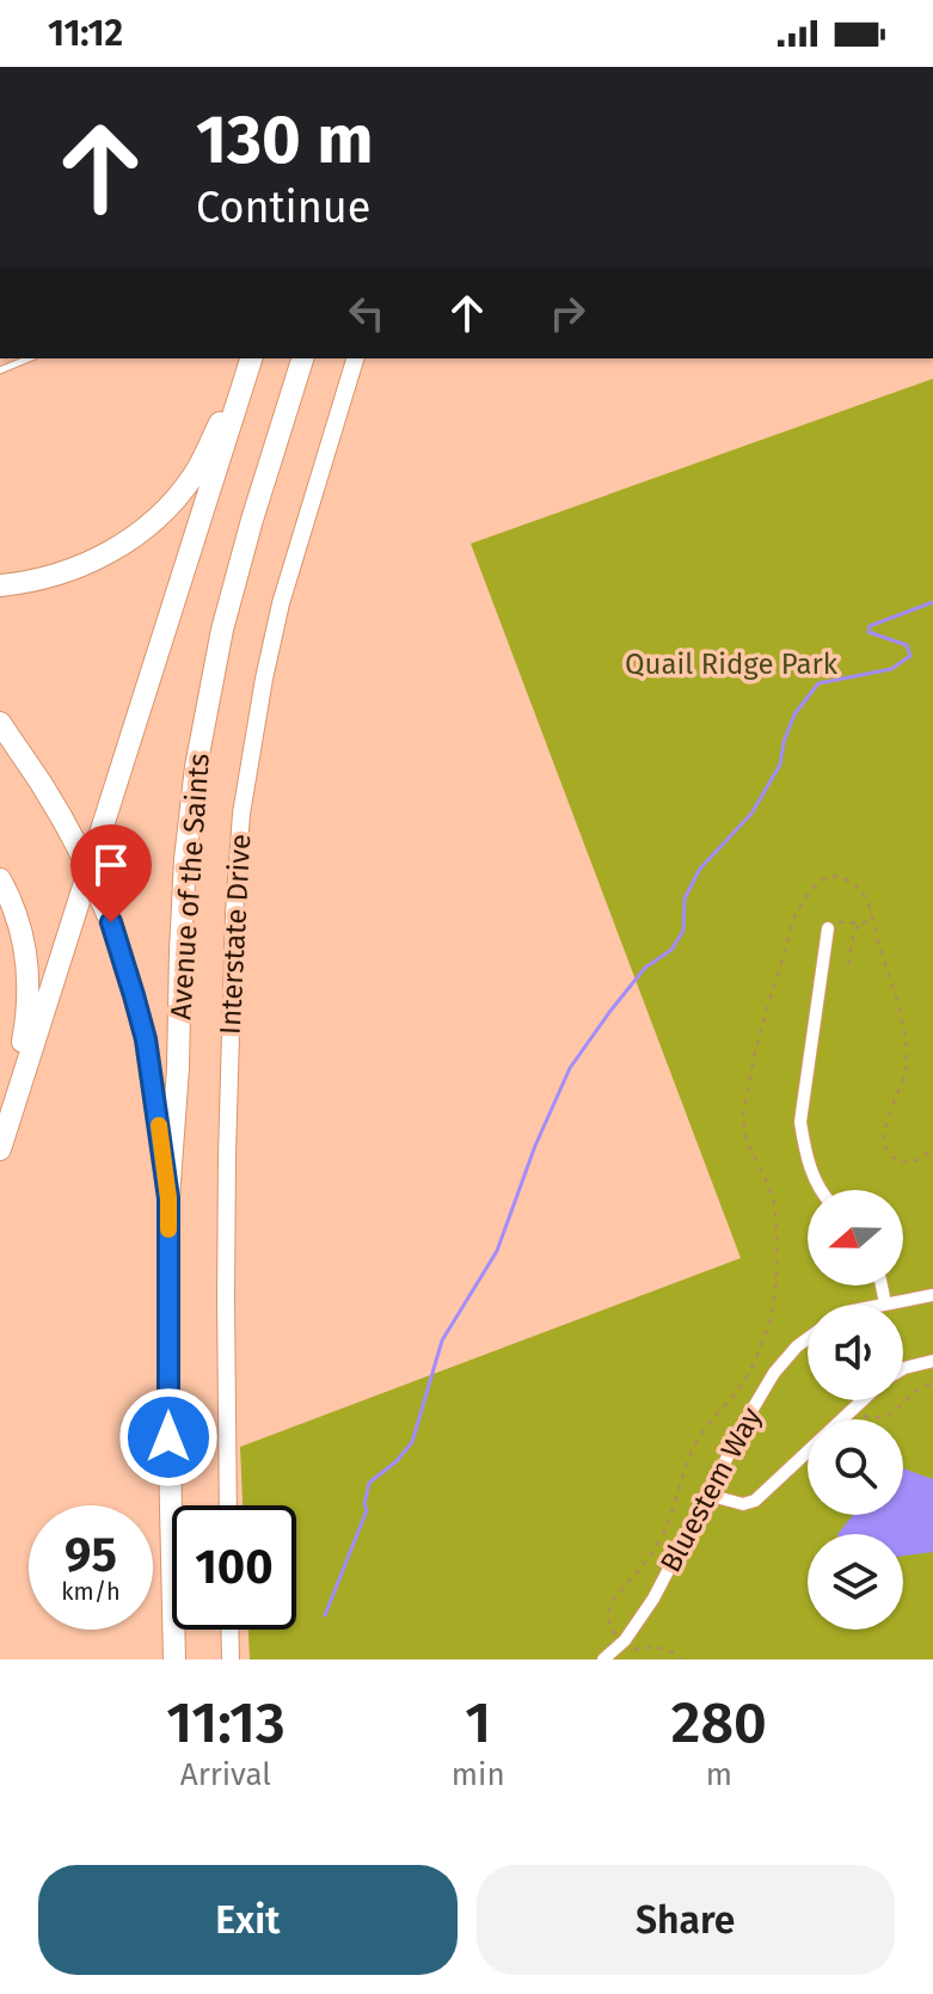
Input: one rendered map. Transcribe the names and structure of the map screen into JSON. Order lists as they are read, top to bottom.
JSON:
{
  "streets": {
    "highway": ["Avenue of the Saints"],
    "main road": ["Interstate Drive"],
    "street": ["Bluestem Way"]
  },
  "parks": ["Quail Ridge Park"],
  "north": "left",
  "page": {
    "status": "11:12",
    "turn": ["130 m", "Continue"],
    "speed": "95 km/h",
    "limit": "100",
    "eta": [
      "11:13",
      "Arrival",
      "1",
      "min",
      "280",
      "m"
    ],
    "buttons": ["Exit", "Share"]
  }
}
